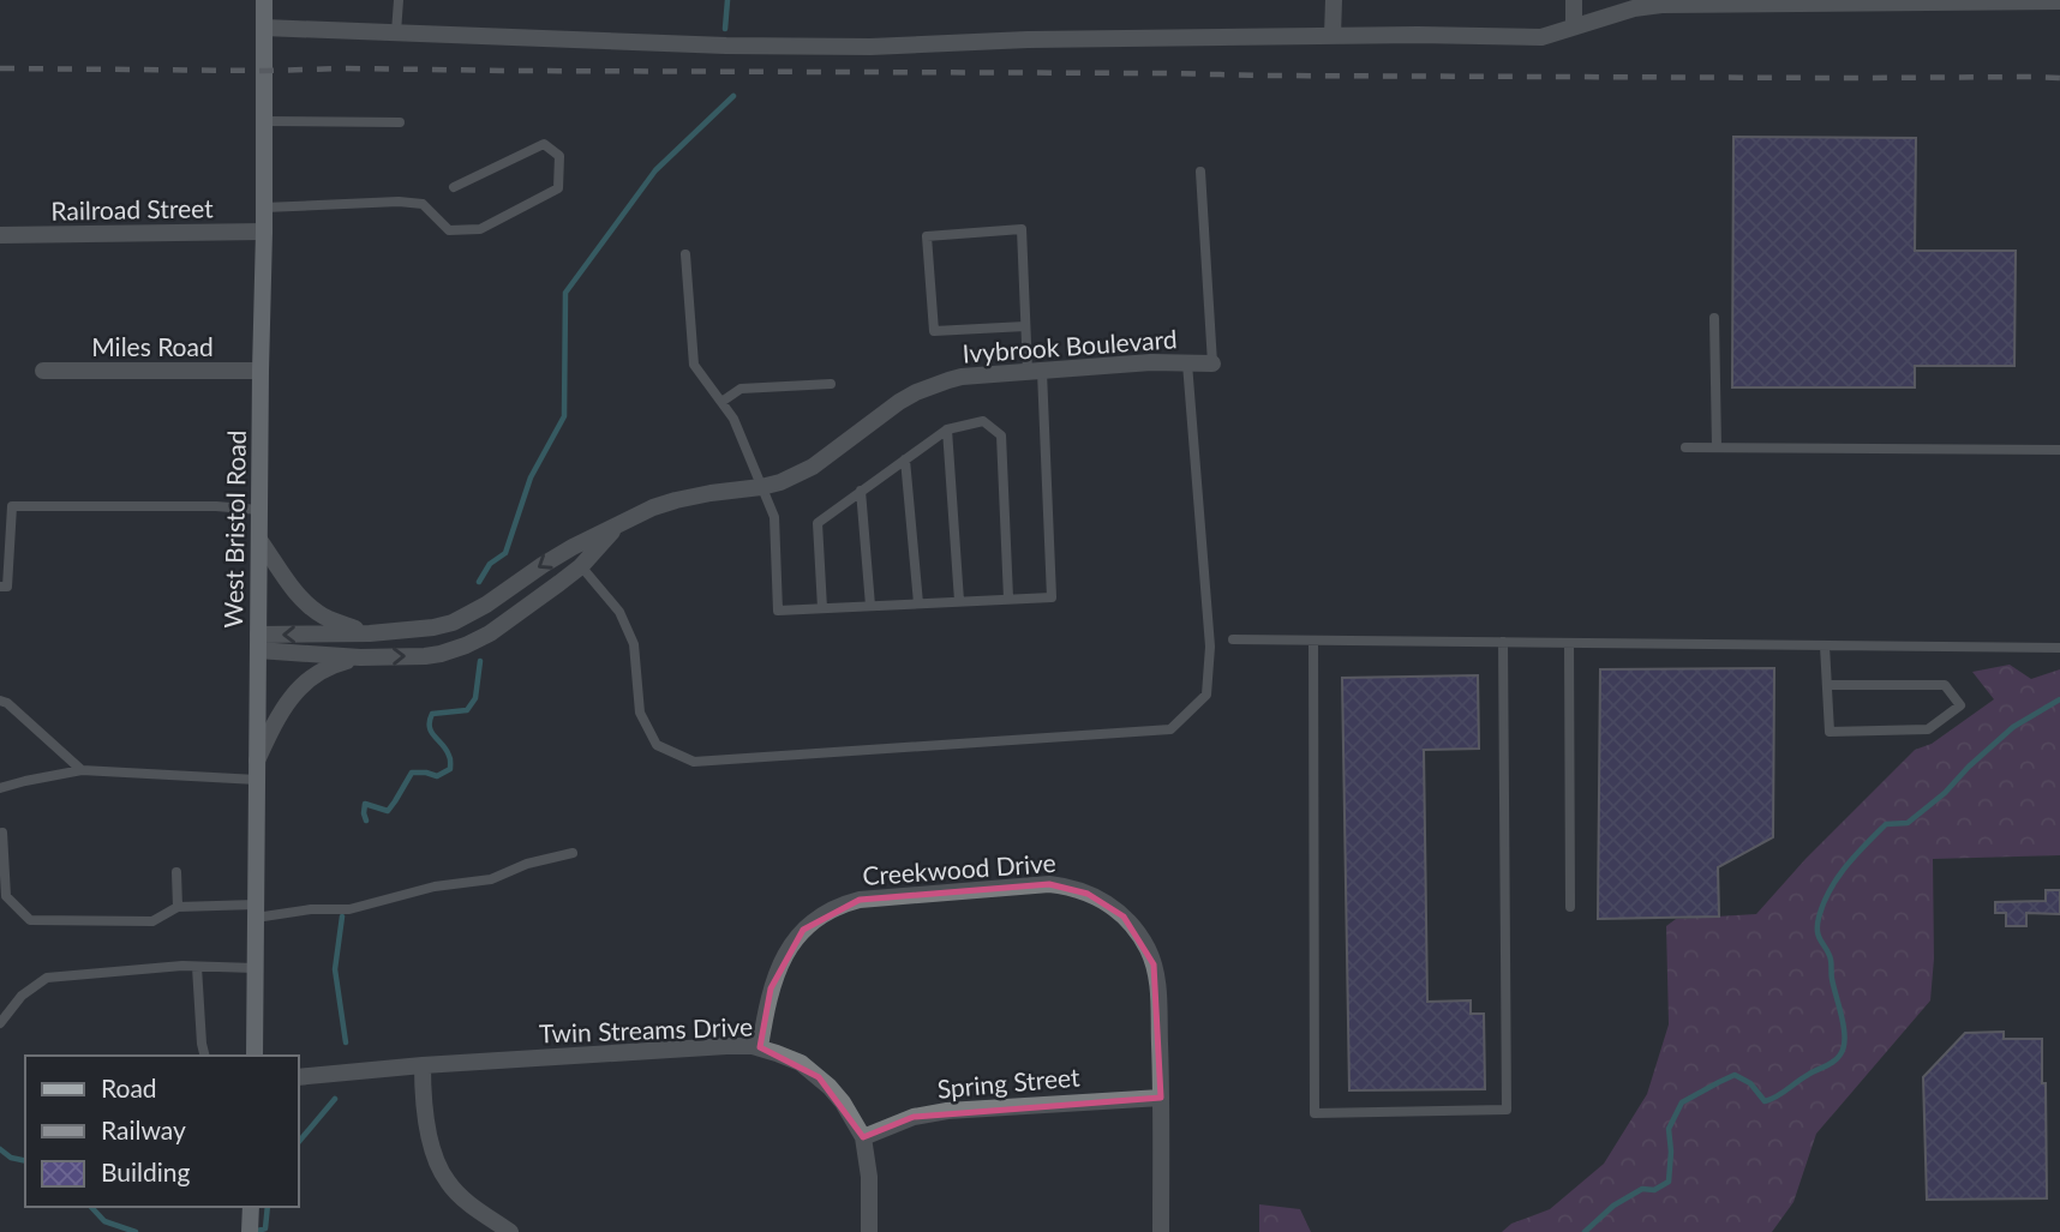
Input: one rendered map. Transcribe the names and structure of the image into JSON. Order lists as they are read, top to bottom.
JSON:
{
  "streets": {
    "main road": ["West Bristol Road"],
    "street": [
      "Railroad Street",
      "Miles Road",
      "Ivybrook Boulevard",
      "Creekwood Drive",
      "Twin Streams Drive",
      "Spring Street"
    ]
  },
  "crossings": [
    ["Railroad Street", "West Bristol Road"],
    ["Miles Road", "West Bristol Road"],
    ["Ivybrook Boulevard", "West Bristol Road"],
    ["Creekwood Drive", "Twin Streams Drive"],
    ["Creekwood Drive", "Spring Street"],
    ["Twin Streams Drive", "Spring Street"]
  ],
  "legend": ["Road", "Railway", "Building"]
}
